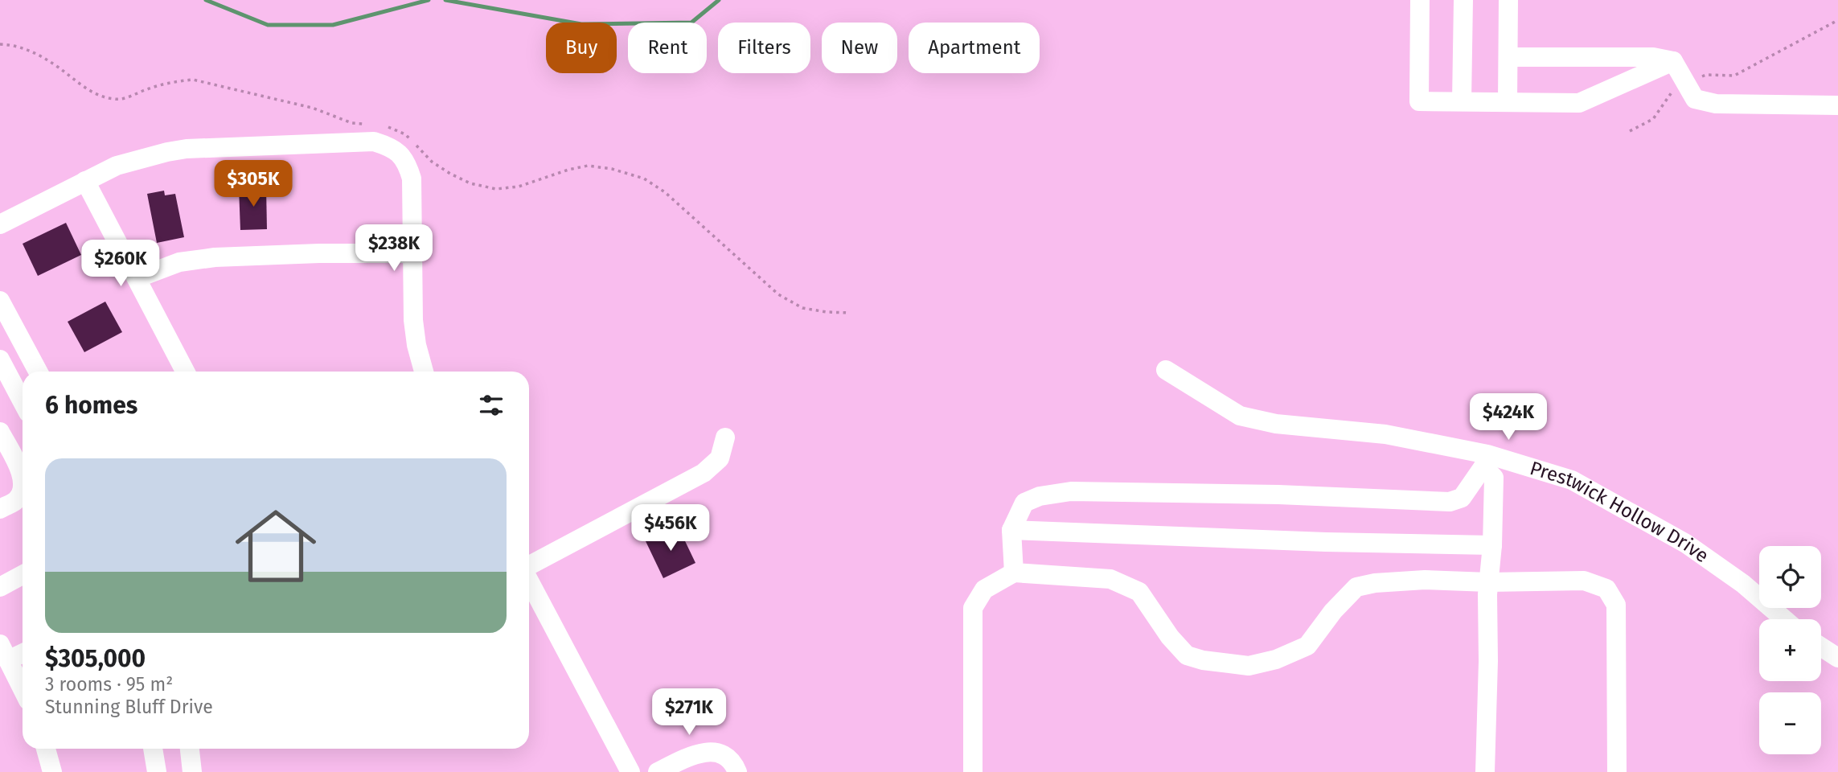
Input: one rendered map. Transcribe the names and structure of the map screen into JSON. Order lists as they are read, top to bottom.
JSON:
{
  "streets": {
    "street": ["Prestwick Hollow Drive"]
  },
  "page": {
    "chip": [
      "Buy",
      "Rent",
      "Filters",
      "New",
      "Apartment"
    ],
    "price": [
      "$305K",
      "$238K",
      "$260K",
      "$424K",
      "$456K",
      "$271K"
    ],
    "heading": "6 homes",
    "list": [
      {
        "name": "$305,000",
        "note": "3 rooms · 95 m² · Stunning Bluff Drive"
      }
    ],
    "map_buttons": ["+", "−"]
  }
}
